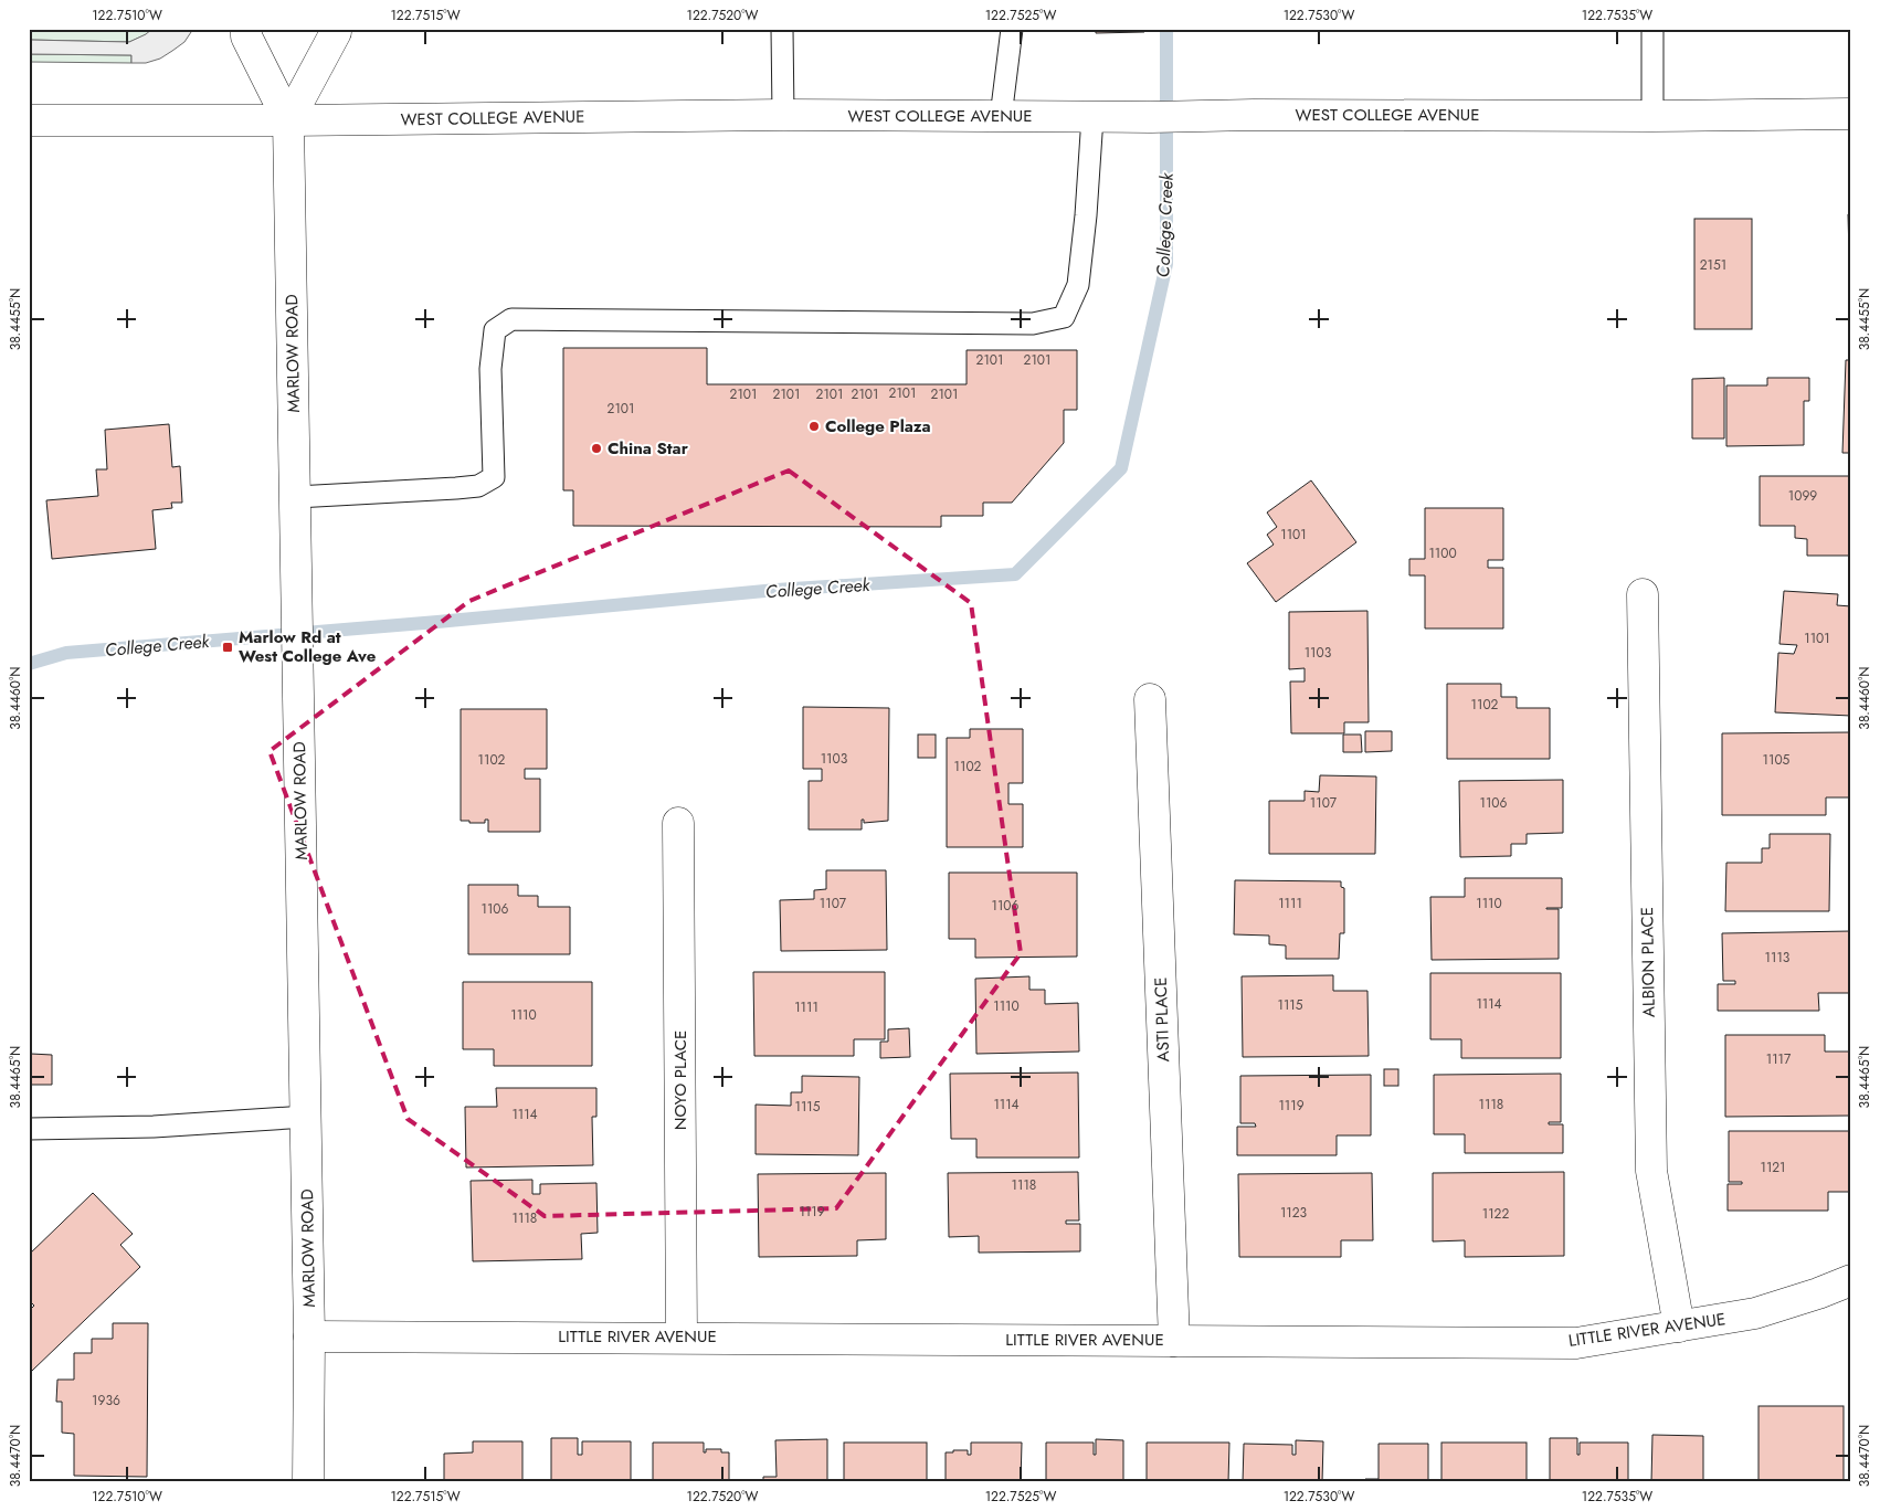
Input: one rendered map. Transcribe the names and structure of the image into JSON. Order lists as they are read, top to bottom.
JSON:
{
  "streets": {
    "main road": [
      "WEST COLLEGE AVENUE",
      "MARLOW ROAD",
      "ALBION PLACE",
      "ASTI PLACE",
      "NOYO PLACE",
      "LITTLE RIVER AVENUE"
    ]
  },
  "crossings": [
    ["WEST COLLEGE AVENUE", "MARLOW ROAD"],
    ["MARLOW ROAD", "LITTLE RIVER AVENUE"],
    ["ALBION PLACE", "LITTLE RIVER AVENUE"],
    ["ASTI PLACE", "LITTLE RIVER AVENUE"],
    ["NOYO PLACE", "LITTLE RIVER AVENUE"]
  ],
  "water": ["College Creek"],
  "places": {
    "other": ["College Plaza", "China Star"],
    "transit": ["Marlow Rd at West College Ave"]
  },
  "house_numbers": [
    "2151",
    "2101",
    "2101",
    "2101",
    "2101",
    "2101",
    "2101",
    "2101",
    "2101",
    "2101",
    "1099",
    "1101",
    "1100",
    "1101",
    "1103",
    "1102",
    "1103",
    "1102",
    "1105",
    "1102",
    "1107",
    "1106",
    "1107",
    "1111",
    "1110",
    "1106",
    "1106",
    "1113",
    "1114",
    "1115",
    "1110",
    "1111",
    "1110",
    "1117",
    "1114",
    "1118",
    "1119",
    "1115",
    "1114",
    "1121",
    "1118",
    "1119",
    "1123",
    "1122",
    "1118",
    "1936"
  ],
  "coordinates": [
    "122.7510°W",
    "122.7515°W",
    "122.7520°W",
    "122.7525°W",
    "122.7530°W",
    "122.7535°W",
    "38.4455°N",
    "38.4460°N",
    "38.4465°N",
    "38.4470°N"
  ]
}
